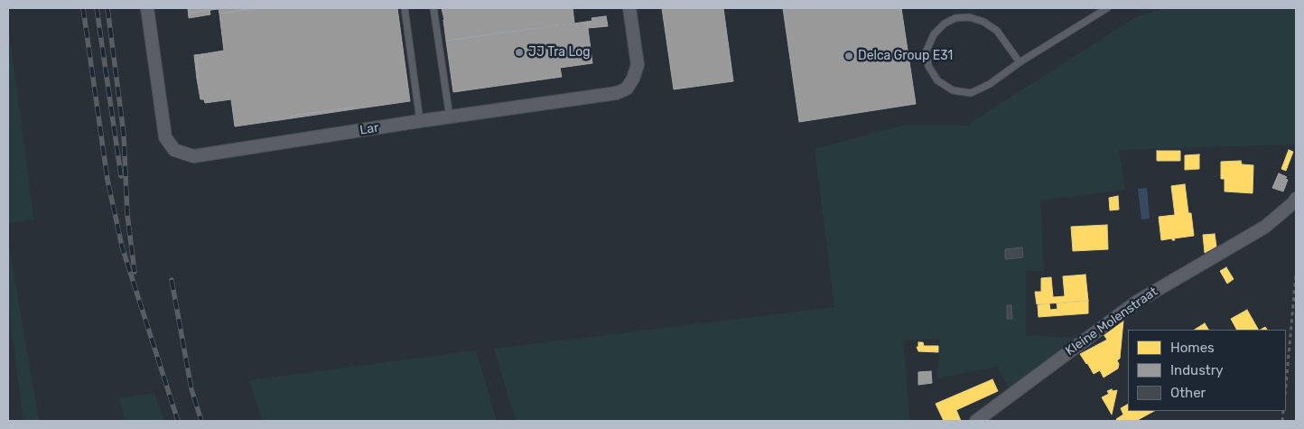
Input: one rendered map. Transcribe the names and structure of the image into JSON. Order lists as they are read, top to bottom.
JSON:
{
  "streets": {
    "street": ["Lar", "Kleine Molenstraat"]
  },
  "places": ["JJ Tra Log", "Delca Group E31"],
  "legend": ["Homes", "Industry", "Other"]
}
